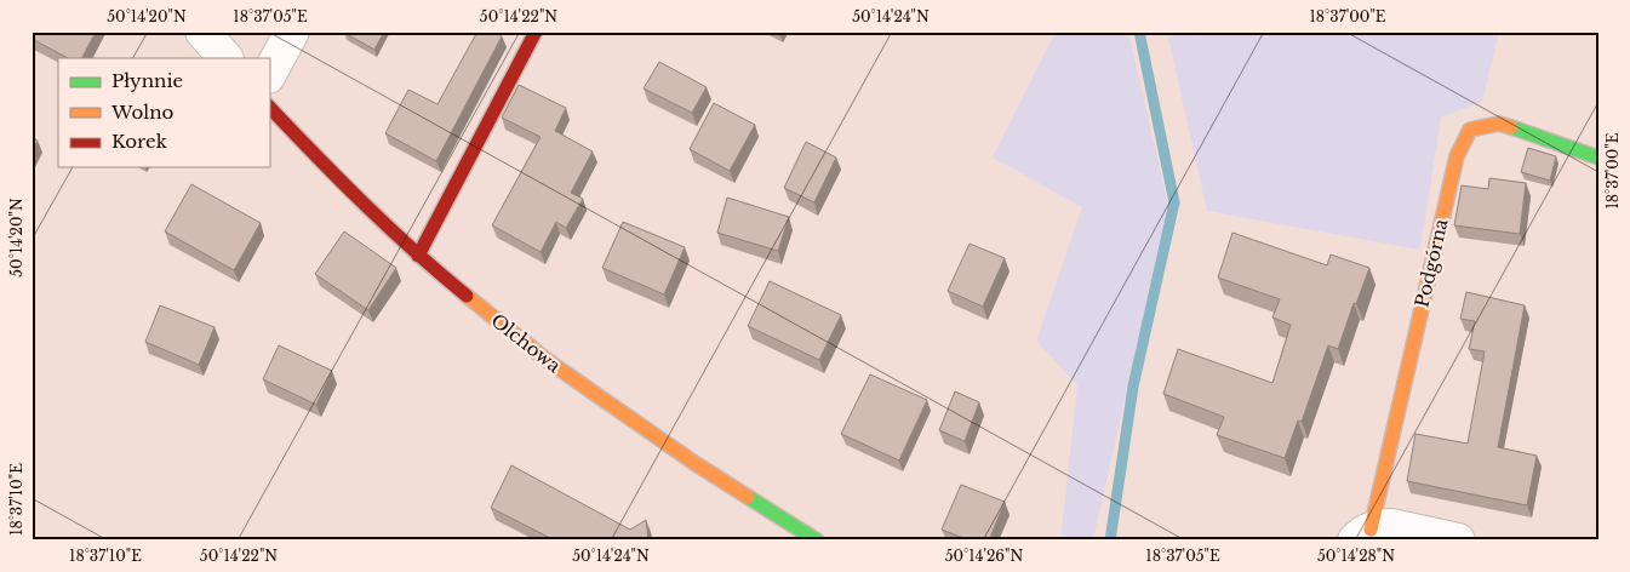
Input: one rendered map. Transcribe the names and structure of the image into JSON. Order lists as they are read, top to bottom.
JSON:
{
  "streets": {
    "street": ["Podgórna", "Olchowa"]
  },
  "legend": ["Płynnie", "Wolno", "Korek"],
  "coordinates": [
    "50°14'20\"N",
    "18°37'05\"E",
    "50°14'22\"N",
    "50°14'24\"N",
    "18°37'00\"E",
    "18°37'10\"E",
    "50°14'26\"N",
    "50°14'28\"N"
  ]
}
